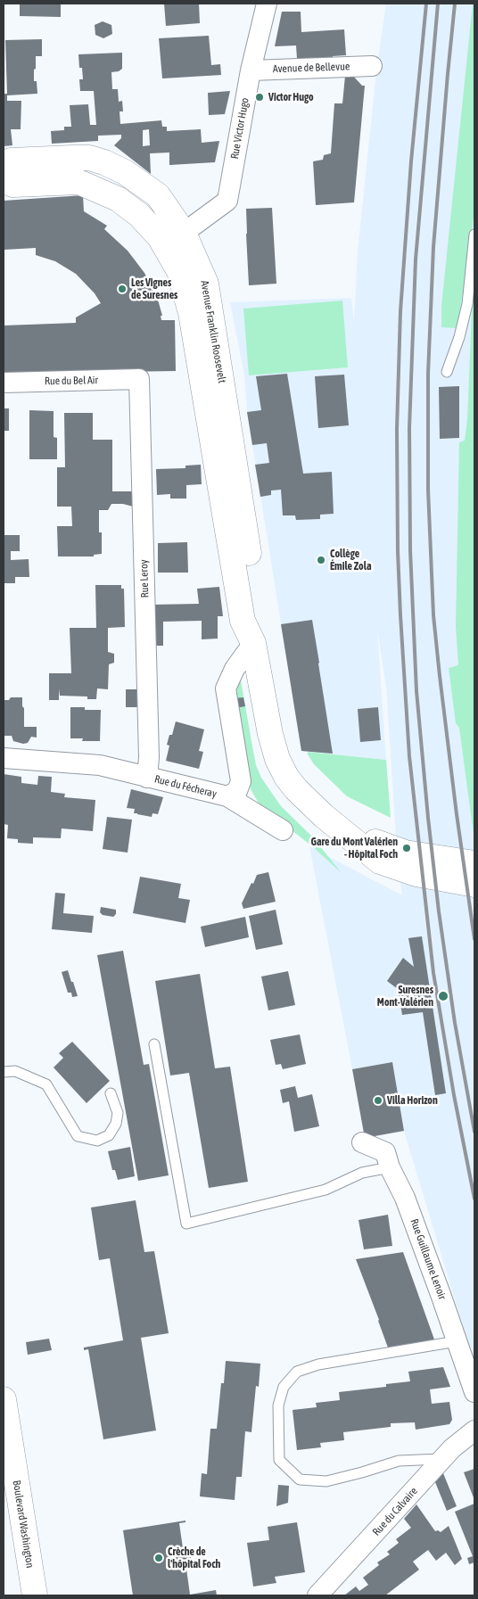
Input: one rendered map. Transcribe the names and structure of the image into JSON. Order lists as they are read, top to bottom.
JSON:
{
  "streets": {
    "main road": ["Avenue Franklin Roosevelt", "Boulevard Washington"],
    "street": [
      "Avenue de Bellevue",
      "Rue Victor Hugo",
      "Rue du Bel Air",
      "Rue Leroy",
      "Rue du Fécheray",
      "Rue Guillaume Lenoir",
      "Rue du Calvaire"
    ]
  },
  "crossings": [
    ["Avenue de Bellevue", "Rue Victor Hugo"],
    ["Rue Victor Hugo", "Avenue Franklin Roosevelt"],
    ["Avenue Franklin Roosevelt", "Rue du Fécheray"],
    ["Rue du Bel Air", "Rue Leroy"],
    ["Rue Leroy", "Rue du Fécheray"]
  ],
  "places": [
    "Victor Hugo",
    "Les Vignes de Suresnes",
    "Collège Émile Zola",
    "Gare du Mont Valérien - Hôpital Foch",
    "Suresnes Mont-Valérien",
    "Villa Horizon",
    "Crèche de l'hôpital Foch"
  ]
}
